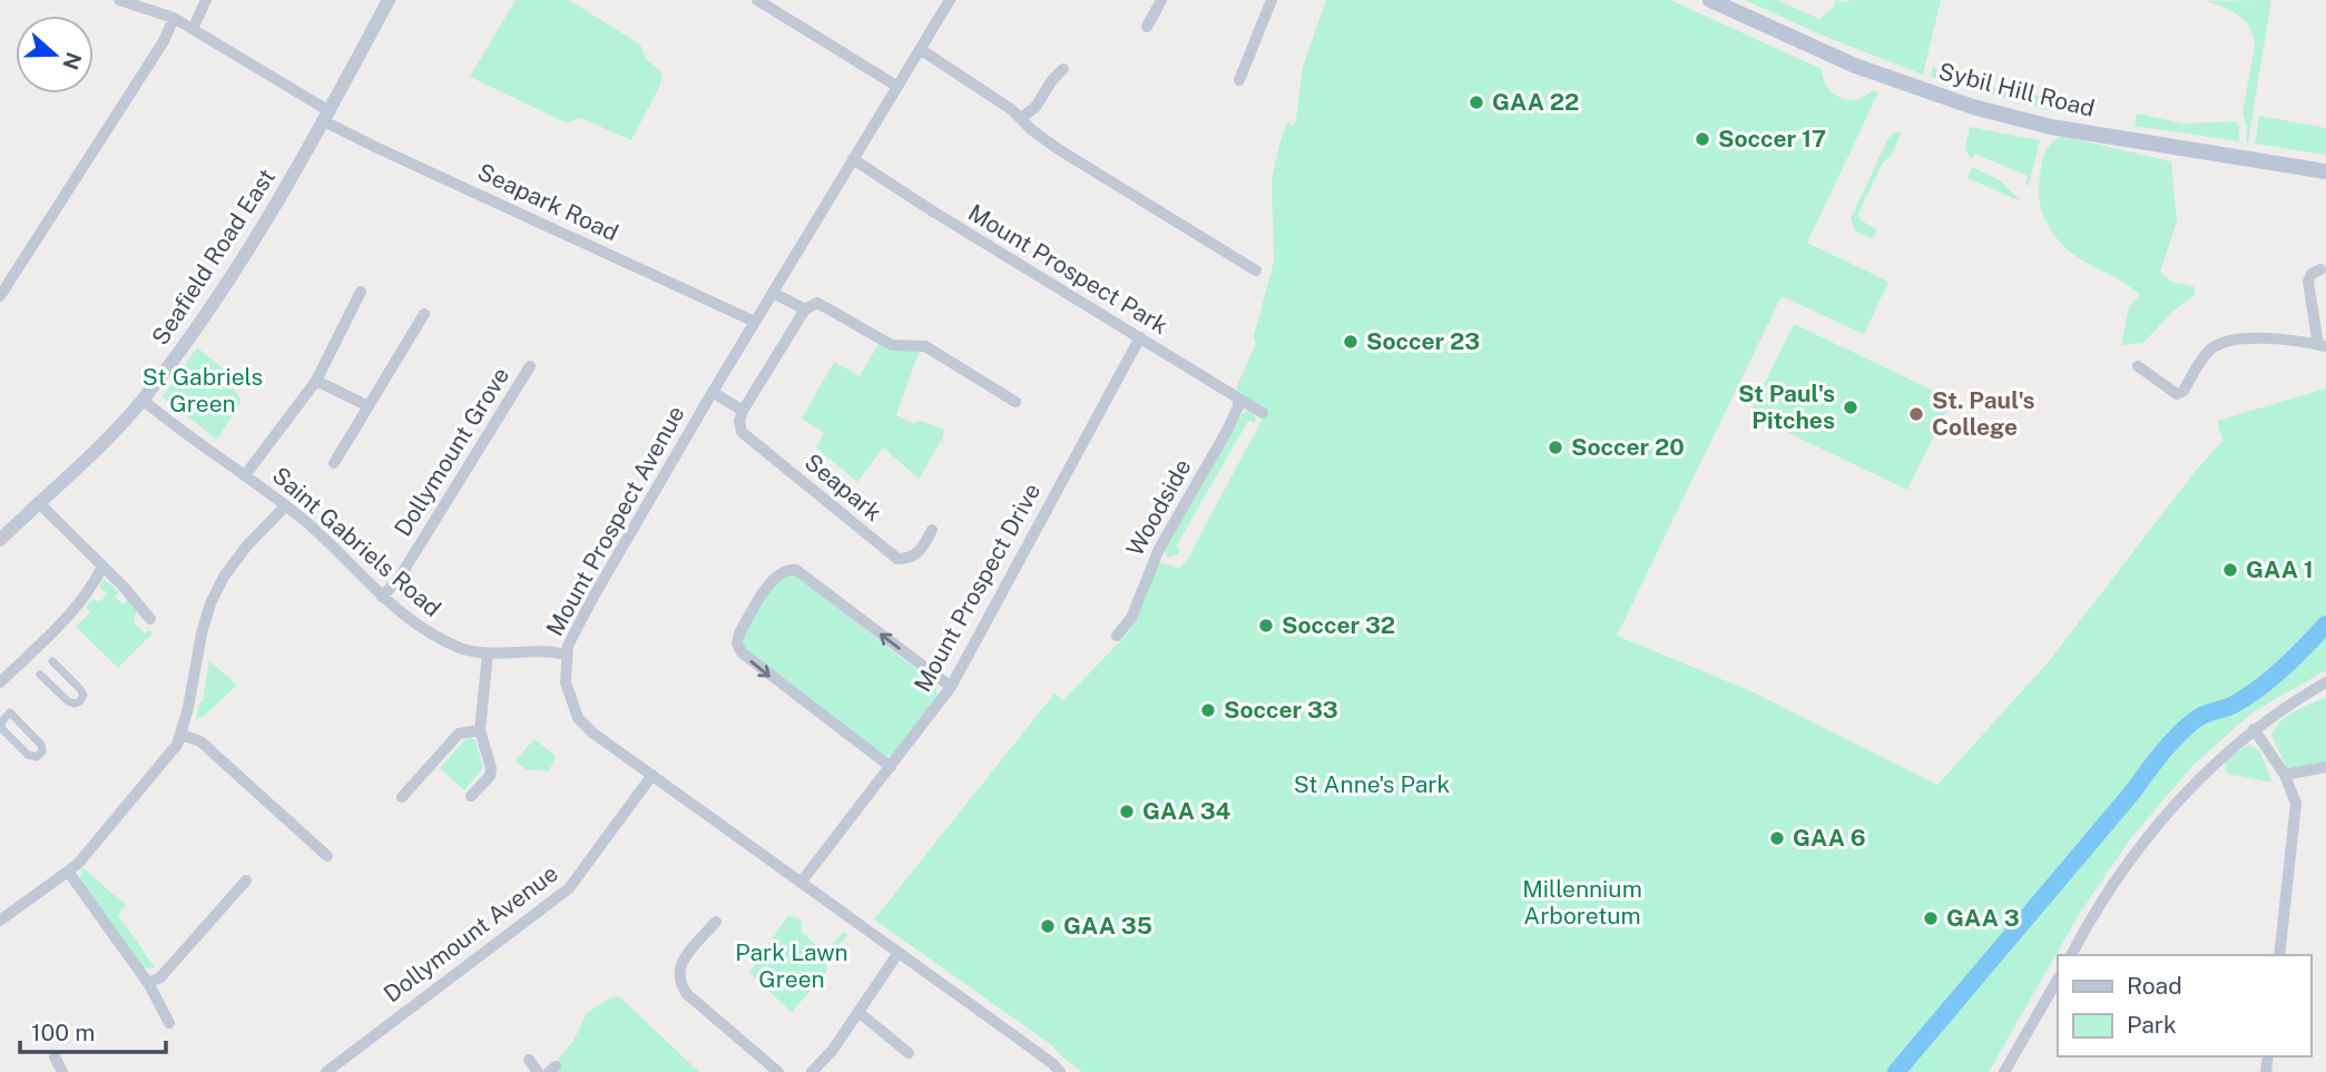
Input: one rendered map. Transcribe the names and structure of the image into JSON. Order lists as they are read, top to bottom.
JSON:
{
  "streets": {
    "main road": ["Sybil Hill Road"],
    "street": [
      "Seapark Road",
      "Seafield Road East",
      "Mount Prospect Park",
      "Dollymount Grove",
      "Seapark",
      "Woodside",
      "Mount Prospect Avenue",
      "Saint Gabriels Road",
      "Mount Prospect Drive",
      "Dollymount Avenue"
    ]
  },
  "crossings": [
    ["Seapark Road", "Seafield Road East"],
    ["Seapark Road", "Mount Prospect Avenue"],
    ["Seafield Road East", "Saint Gabriels Road"],
    ["Mount Prospect Park", "Woodside"],
    ["Mount Prospect Park", "Mount Prospect Avenue"],
    ["Mount Prospect Park", "Mount Prospect Drive"],
    ["Dollymount Grove", "Saint Gabriels Road"],
    ["Mount Prospect Avenue", "Saint Gabriels Road"],
    ["Mount Prospect Avenue", "Mount Prospect Drive"],
    ["Mount Prospect Avenue", "Dollymount Avenue"]
  ],
  "parks": [
    "St Gabriels Green",
    "St Anne's Park",
    "Millennium Arboretum",
    "Park Lawn Green"
  ],
  "places": [
    "GAA 22",
    "Soccer 17",
    "Soccer 23",
    "St Paul's Pitches",
    "St. Paul's College",
    "Soccer 20",
    "GAA 1",
    "Soccer 32",
    "Soccer 33",
    "GAA 34",
    "GAA 6",
    "GAA 3",
    "GAA 35"
  ],
  "legend": ["Road", "Park"],
  "scale_bar": "100 m",
  "north": "right"
}
